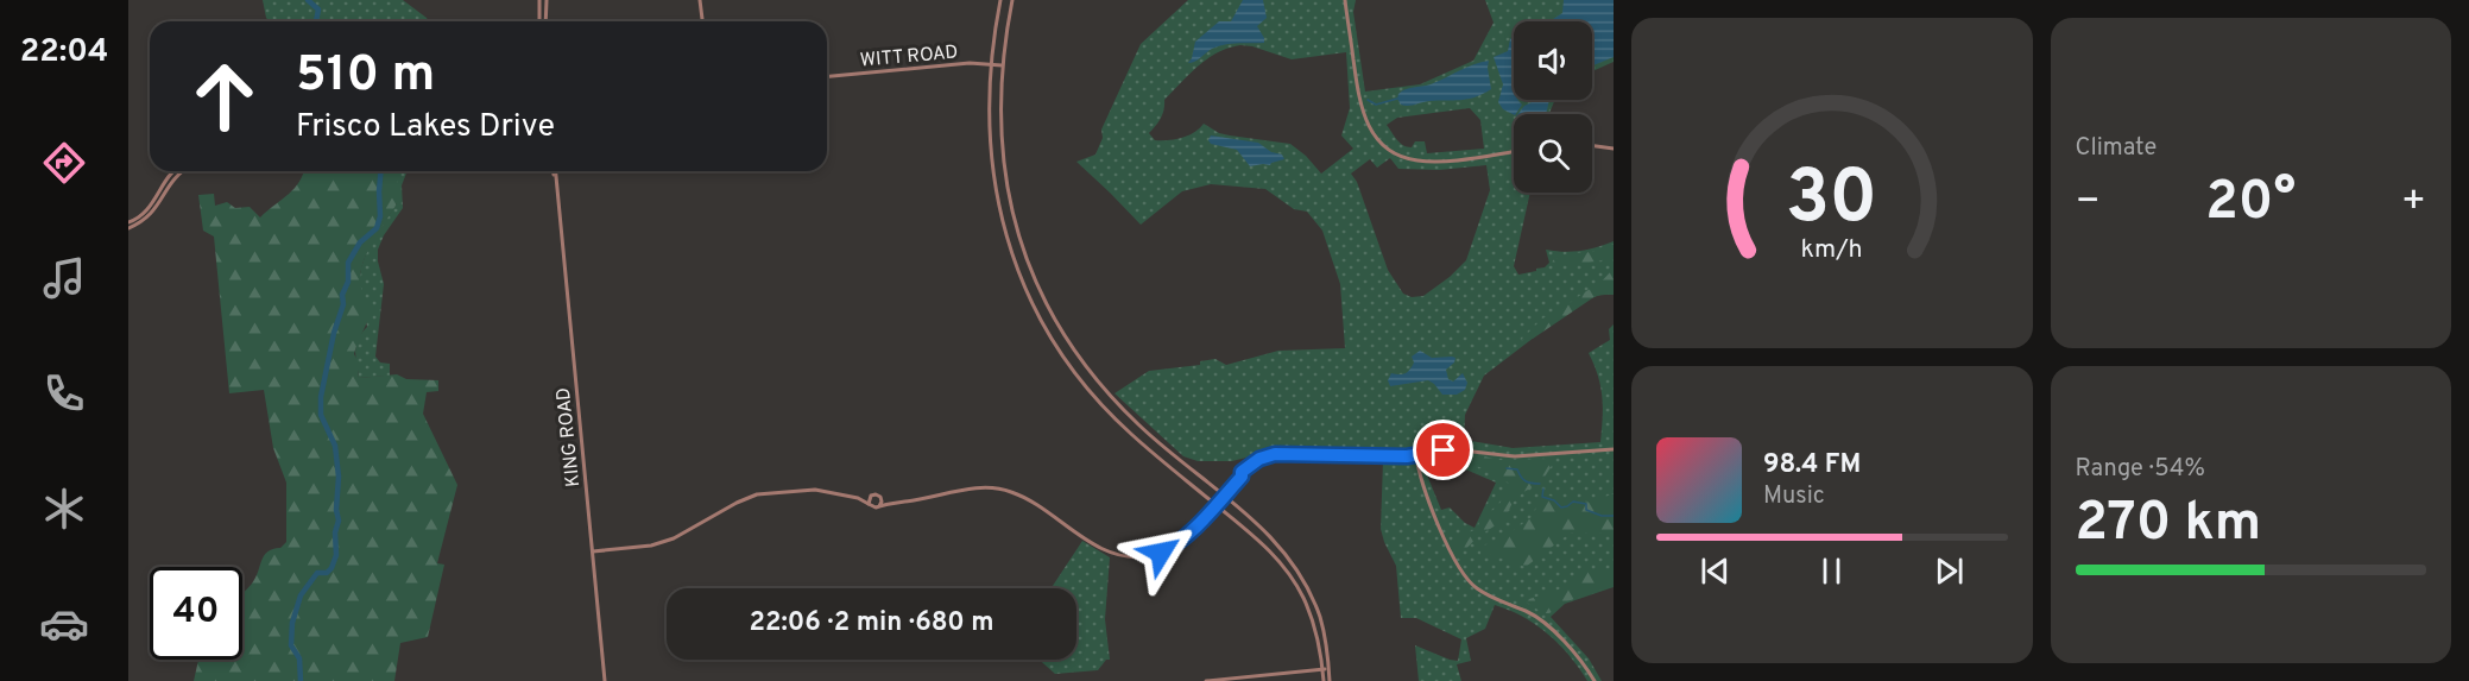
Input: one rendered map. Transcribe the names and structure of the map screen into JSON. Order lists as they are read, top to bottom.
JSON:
{
  "streets": {
    "street": ["WITT ROAD", "KING ROAD"]
  },
  "page": {
    "tabs": "22:04",
    "tile": [
      "Climate",
      ["Range · 54%", "270 km"]
    ],
    "turn": ["510 m", "Frisco Lakes Drive"],
    "heat": ["−", "20°", "+"],
    "song": ["98.4 FM", "Music"],
    "limit": "40",
    "trip": "22:06 · 2 min · 680 m",
    "gauge": ["30", "km/h"]
  }
}
